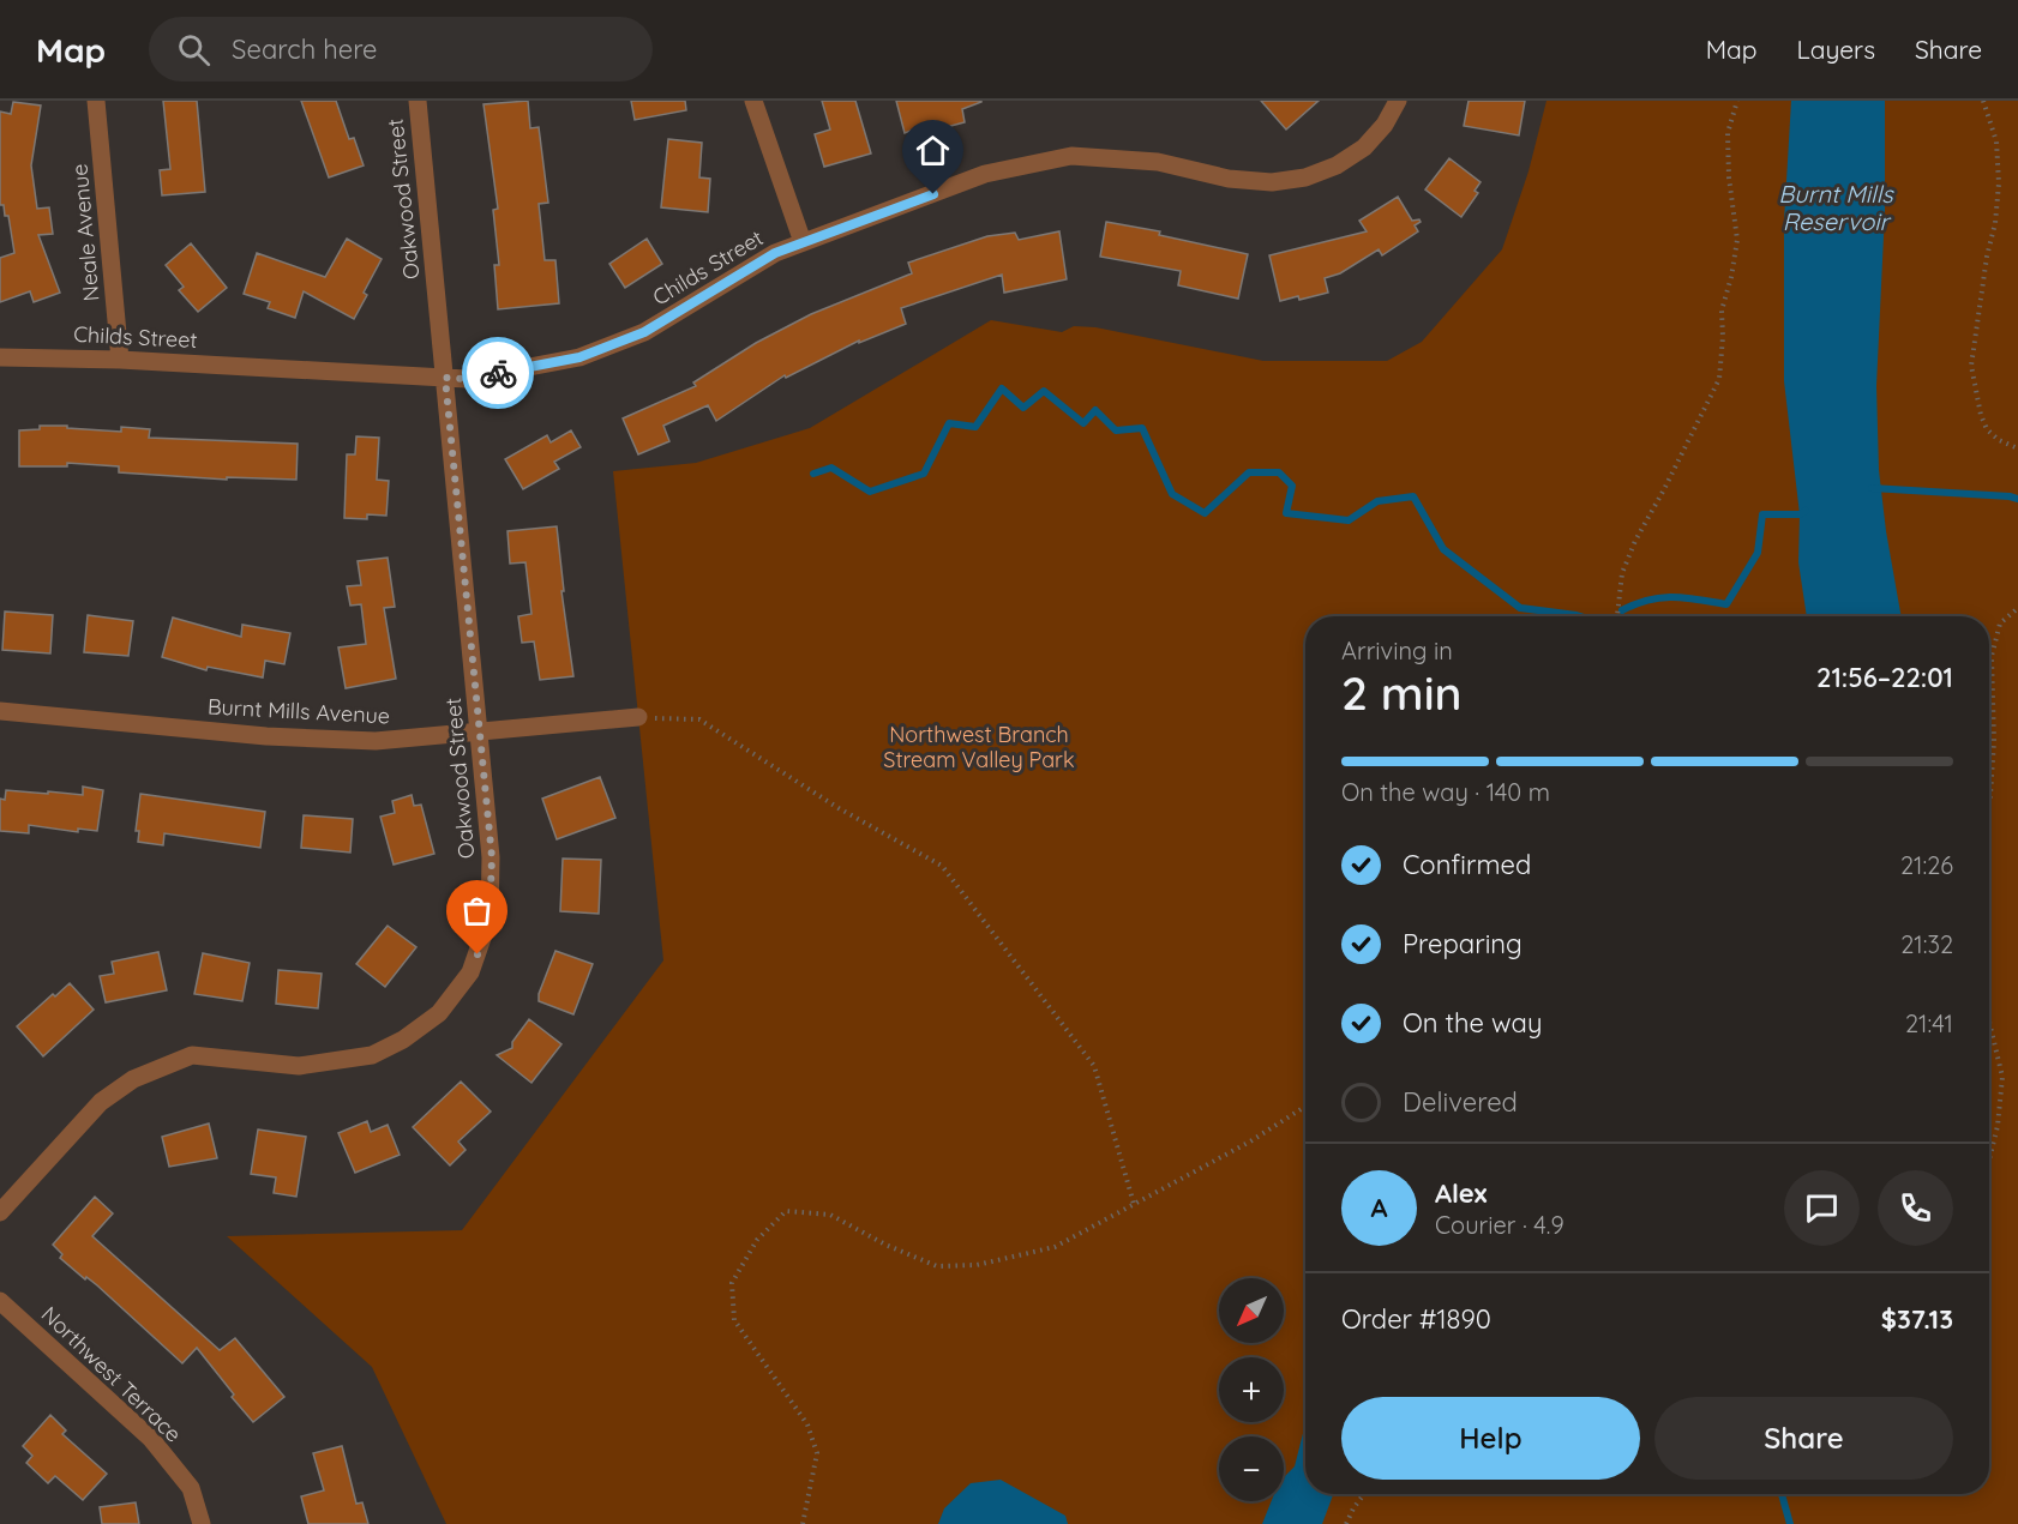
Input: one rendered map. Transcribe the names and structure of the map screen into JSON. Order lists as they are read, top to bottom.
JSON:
{
  "streets": {
    "street": [
      "Oakwood Street",
      "Neale Avenue",
      "Childs Street",
      "Burnt Mills Avenue",
      "Northwest Terrace"
    ]
  },
  "crossings": [
    ["Oakwood Street", "Childs Street"],
    ["Oakwood Street", "Burnt Mills Avenue"],
    ["Neale Avenue", "Childs Street"]
  ],
  "water": ["Burnt Mills Reservoir"],
  "parks": ["Northwest Branch Stream Valley Park"],
  "north": "bottom left",
  "page": {
    "header": "Map",
    "search": "Search here",
    "nav": ["Map", "Layers", "Share"],
    "heading": ["2 min", "Arriving in", "21:56–22:01"],
    "panel": [
      "Alex",
      "Courier · 4.9",
      "Order #1890",
      "$37.13"
    ],
    "bar": "On the way · 140 m",
    "list": [
      ["Confirmed", "21:26"],
      ["Preparing", "21:32"],
      ["On the way", "21:41"],
      "Delivered"
    ],
    "round": "A",
    "map_buttons": ["+", "−"],
    "buttons": ["Help", "Share"]
  }
}
